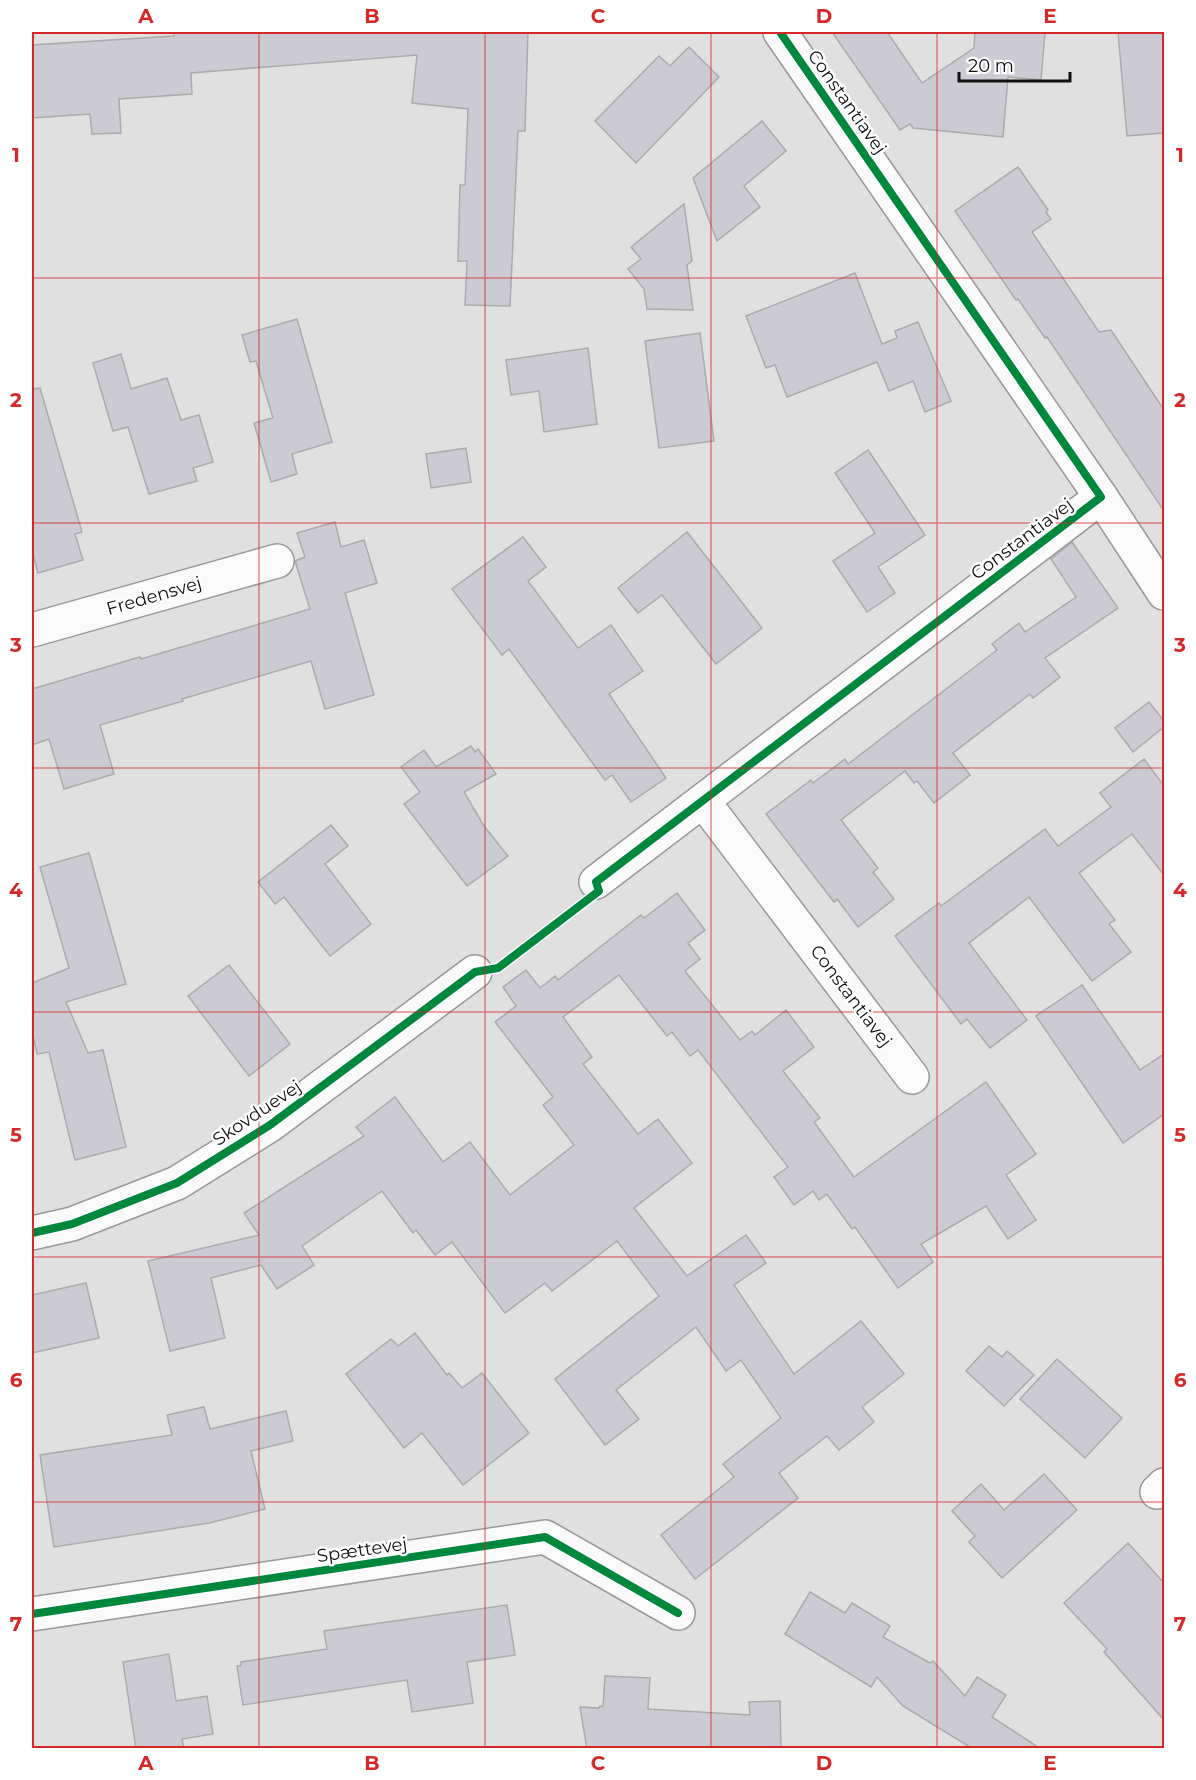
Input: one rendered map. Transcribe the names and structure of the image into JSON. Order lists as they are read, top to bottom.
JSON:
{
  "streets": {
    "street": [
      "Constantiavej",
      "Fredensvej",
      "Skovduevej",
      "Spættevej"
    ]
  },
  "scale_bar": "20 m",
  "grid": {
    "columns": [
      "A",
      "B",
      "C",
      "D",
      "E"
    ],
    "rows": [
      "1",
      "2",
      "3",
      "4",
      "5",
      "6",
      "7"
    ]
  }
}
